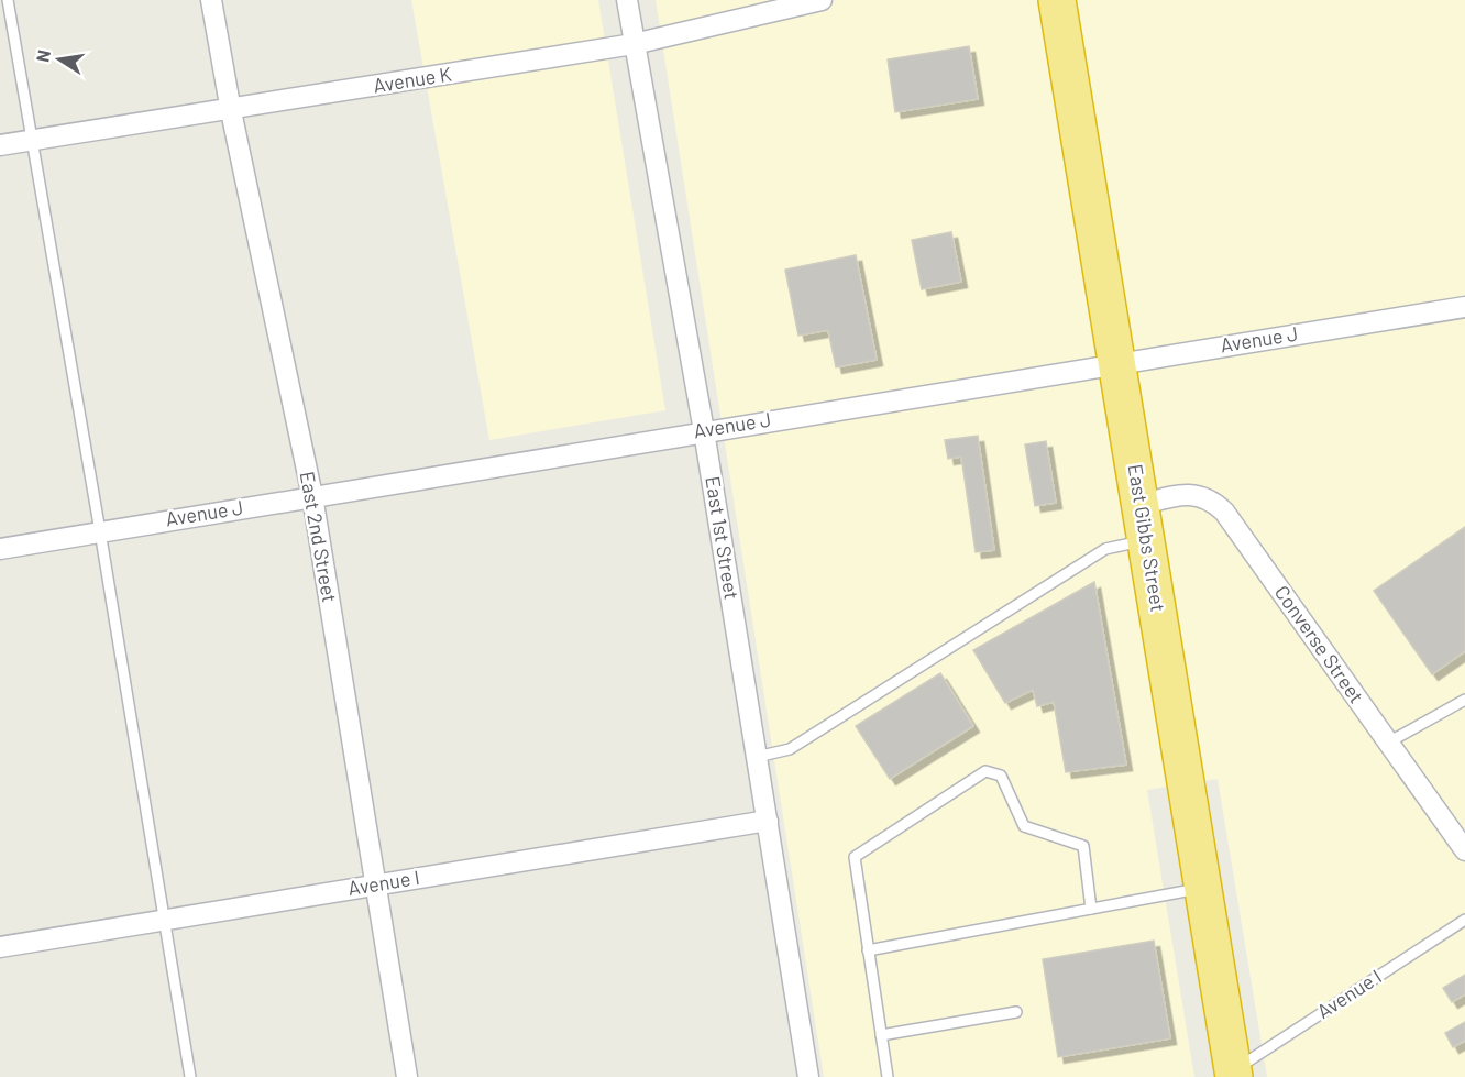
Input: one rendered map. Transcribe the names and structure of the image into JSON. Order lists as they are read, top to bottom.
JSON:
{
  "streets": {
    "highway": ["East Gibbs Street"],
    "street": [
      "Avenue K",
      "Avenue J",
      "East 2nd Street",
      "East 1st Street",
      "Converse Street",
      "Avenue I"
    ]
  },
  "crossings": [
    ["Avenue K", "East 2nd Street"],
    ["Avenue K", "East 1st Street"],
    ["Avenue J", "East 2nd Street"],
    ["Avenue J", "East 1st Street"],
    ["Avenue J", "East Gibbs Street"],
    ["East 2nd Street", "Avenue I"],
    ["East 1st Street", "Avenue I"],
    ["East Gibbs Street", "Converse Street"],
    ["East Gibbs Street", "Avenue I"]
  ],
  "north": "left"
}
